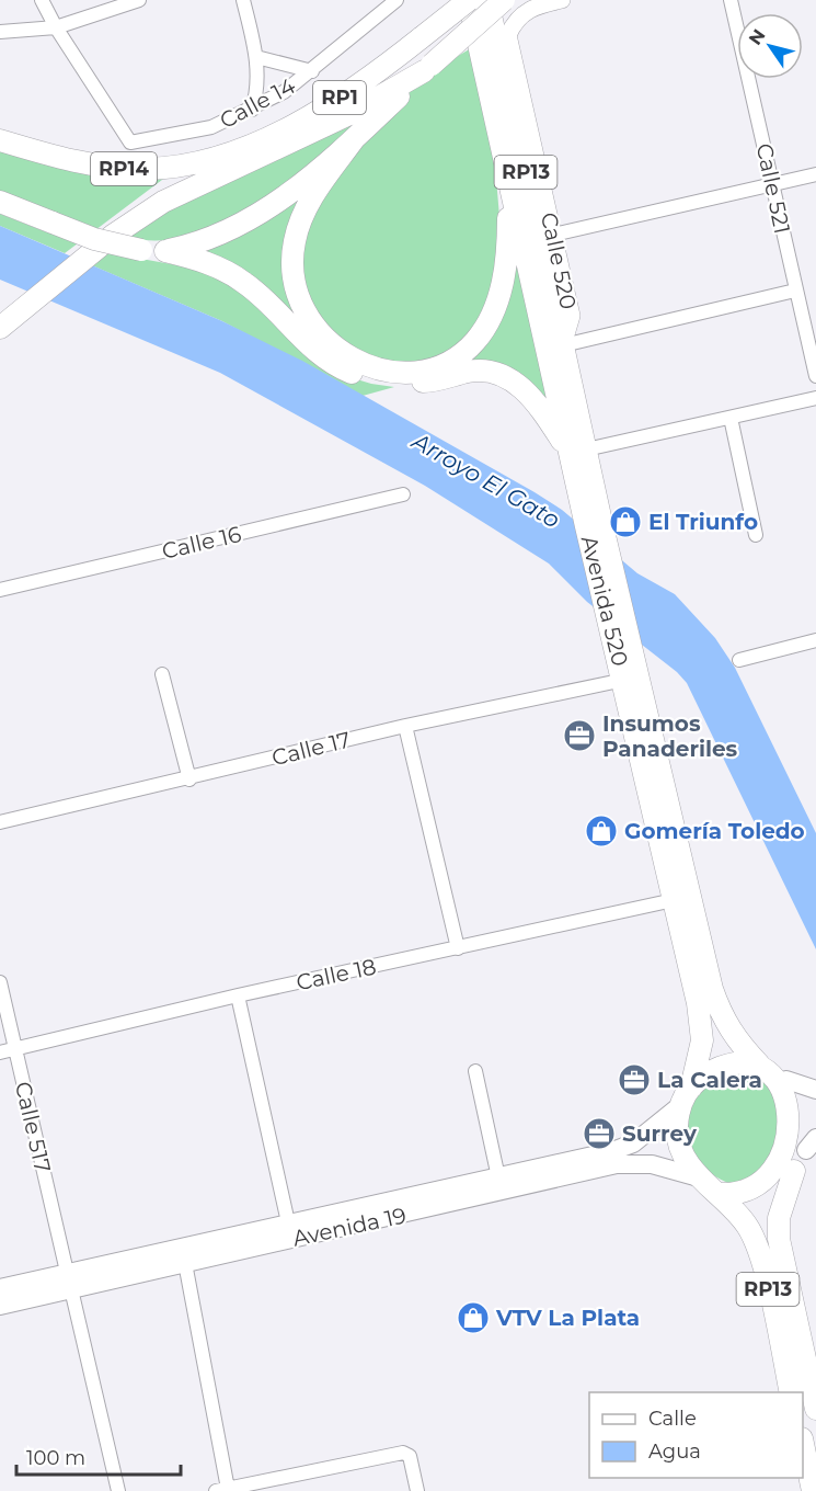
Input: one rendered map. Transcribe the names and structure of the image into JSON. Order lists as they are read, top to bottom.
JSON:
{
  "streets": {
    "main road": [
      "RP1",
      "RP14",
      "RP13",
      "Avenida 520",
      "Avenida 19"
    ],
    "street": [
      "Calle 14",
      "Calle 521",
      "Calle 520",
      "Calle 16",
      "Calle 17",
      "Calle 18",
      "Calle 517"
    ]
  },
  "crossings": [
    ["RP1", "RP14"],
    ["RP1", "Avenida 520"],
    ["RP13", "Avenida 520"],
    ["RP13", "Avenida 19"],
    ["Calle 520", "Avenida 520"],
    ["Avenida 520", "Calle 17"],
    ["Avenida 520", "Calle 18"],
    ["Avenida 520", "Avenida 19"],
    ["Calle 18", "Calle 517"],
    ["Calle 517", "Avenida 19"]
  ],
  "water": ["Arroyo El Gato"],
  "places": {
    "shop": ["El Triunfo", "Gomería Toledo", "VTV La Plata"],
    "office": ["Insumos Panaderiles", "La Calera", "Surrey"]
  },
  "legend": ["Calle", "Agua"],
  "scale_bar": "100 m",
  "north": "top left"
}
